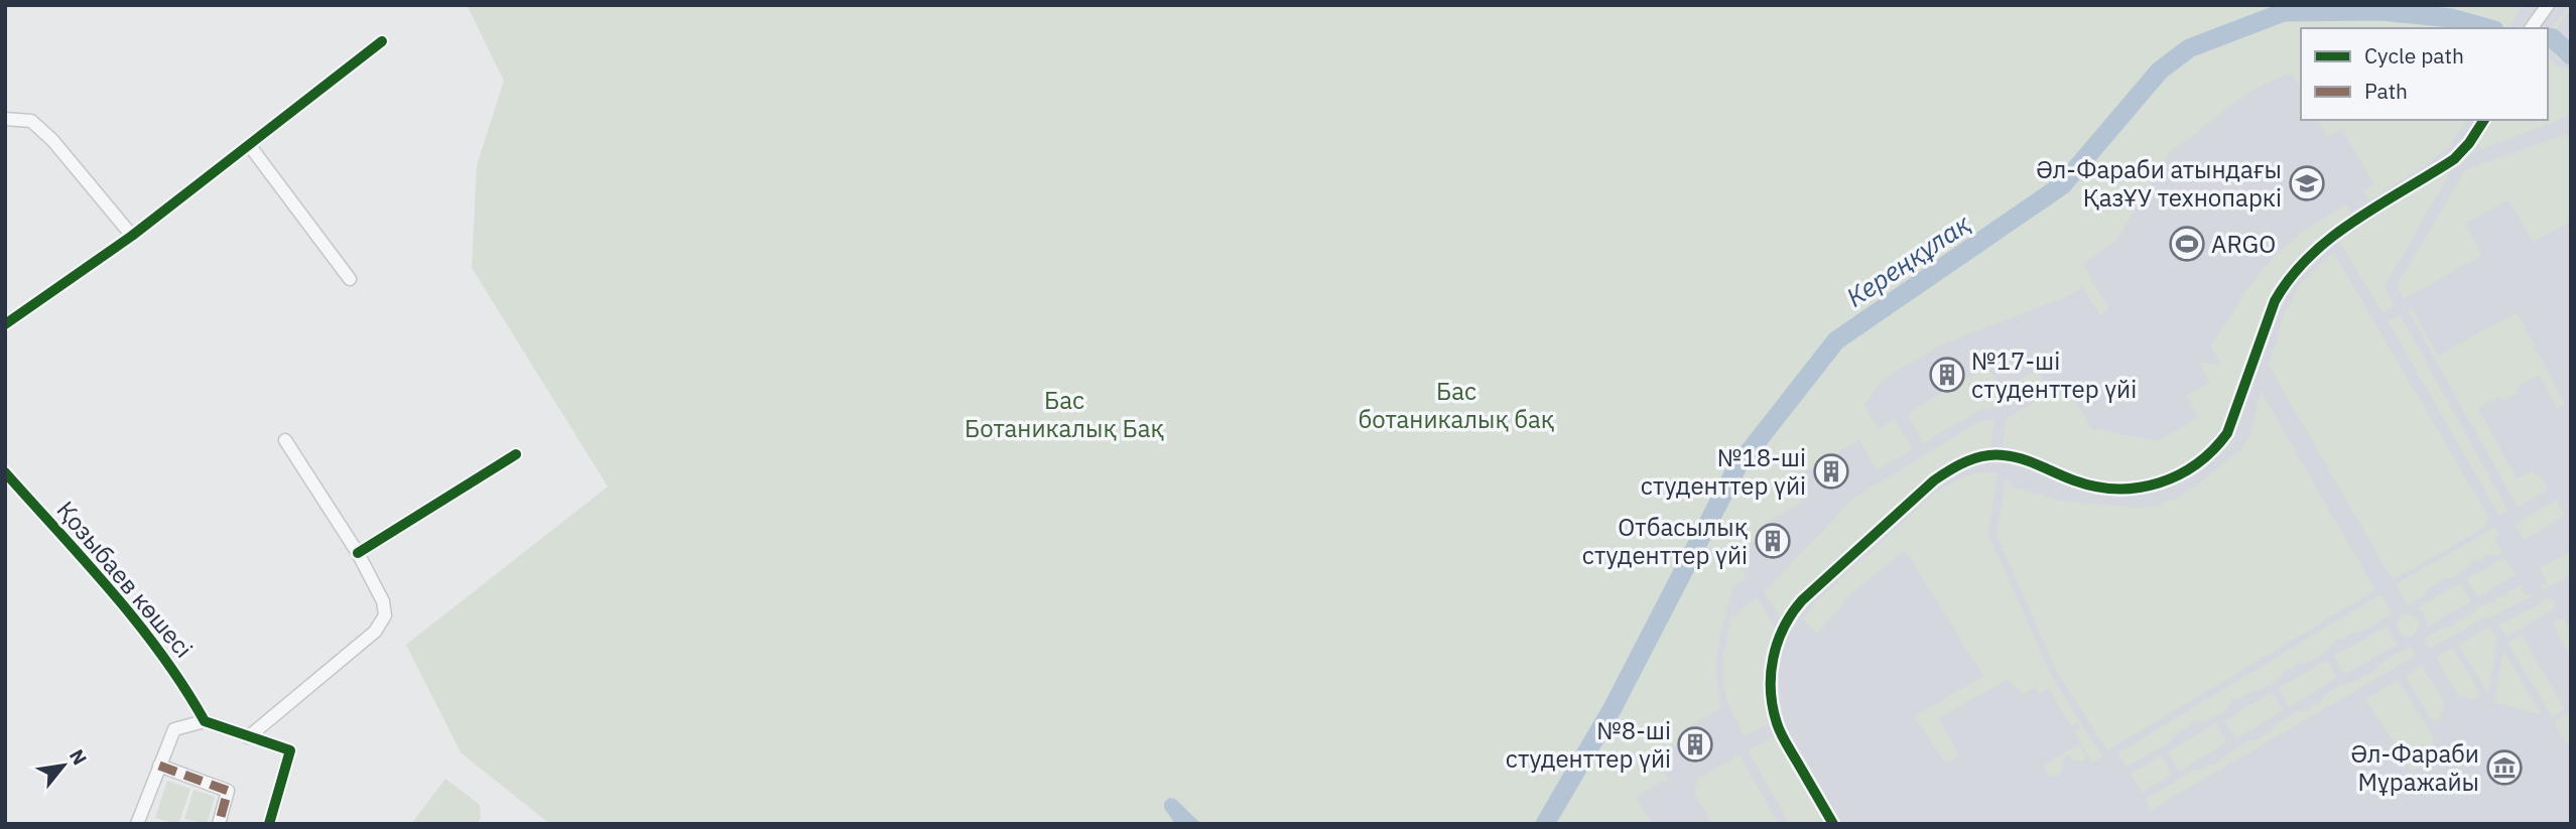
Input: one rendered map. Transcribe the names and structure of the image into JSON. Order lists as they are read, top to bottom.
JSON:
{
  "streets": {
    "street": ["Қозыбаев көшесі"]
  },
  "water": ["Кереңқұлақ"],
  "parks": ["Бас ботаникалық бақ", "Бас Ботаникалық Бақ"],
  "places": {
    "school or university": ["Әл-Фараби атындағы ҚазҰУ технопаркі"],
    "sports": ["ARGO"],
    "building": [
      "№17-ші студенттер үйі",
      "№18-ші студенттер үйі",
      "Отбасылық студенттер үйі",
      "№8-ші студенттер үйі"
    ],
    "museum": ["Әл-Фараби Мұражайы"]
  },
  "legend": ["Cycle path", "Path"],
  "north": "top right"
}
